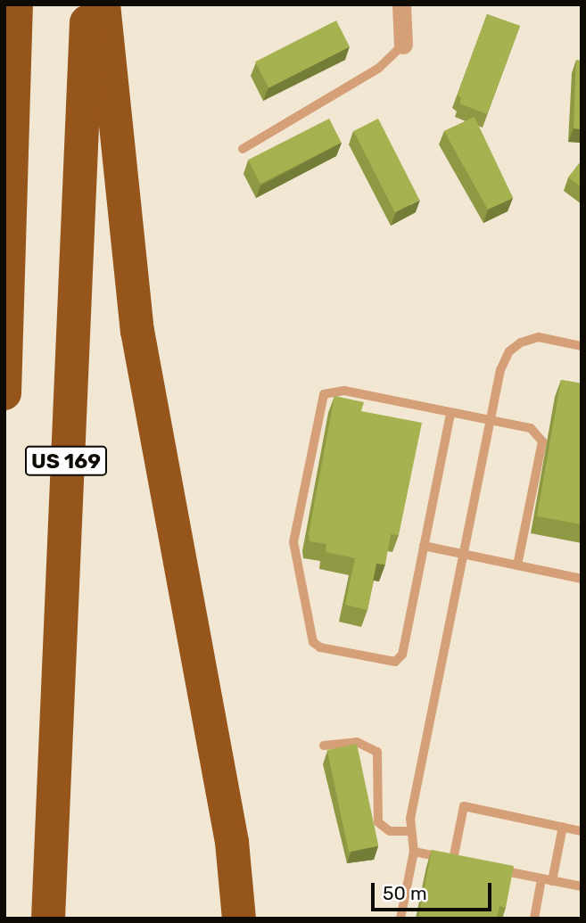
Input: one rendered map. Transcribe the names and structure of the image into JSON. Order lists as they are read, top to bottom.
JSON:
{
  "streets": {
    "highway": ["US 169"]
  },
  "scale_bar": "50 m"
}
